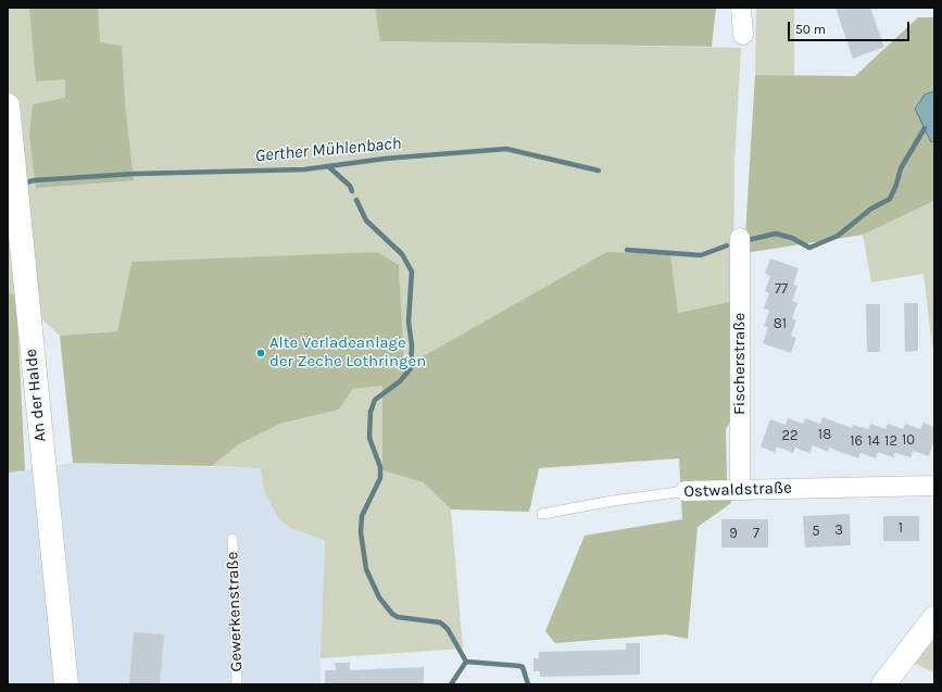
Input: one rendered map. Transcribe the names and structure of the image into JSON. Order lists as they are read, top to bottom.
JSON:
{
  "streets": {
    "street": ["Fischerstraße", "An der Halde", "Ostwaldstraße"],
    "lane": ["Gewerkenstraße"]
  },
  "crossings": [
    ["Fischerstraße", "Ostwaldstraße"]
  ],
  "water": ["Gerther Mühlenbach"],
  "places": ["Alte Verladeanlage der Zeche Lothringen"],
  "house_numbers": [
    "77",
    "81",
    "18",
    "22",
    "10",
    "16",
    "14",
    "12",
    "1",
    "3",
    "5",
    "9",
    "7"
  ],
  "scale_bar": "50 m"
}
